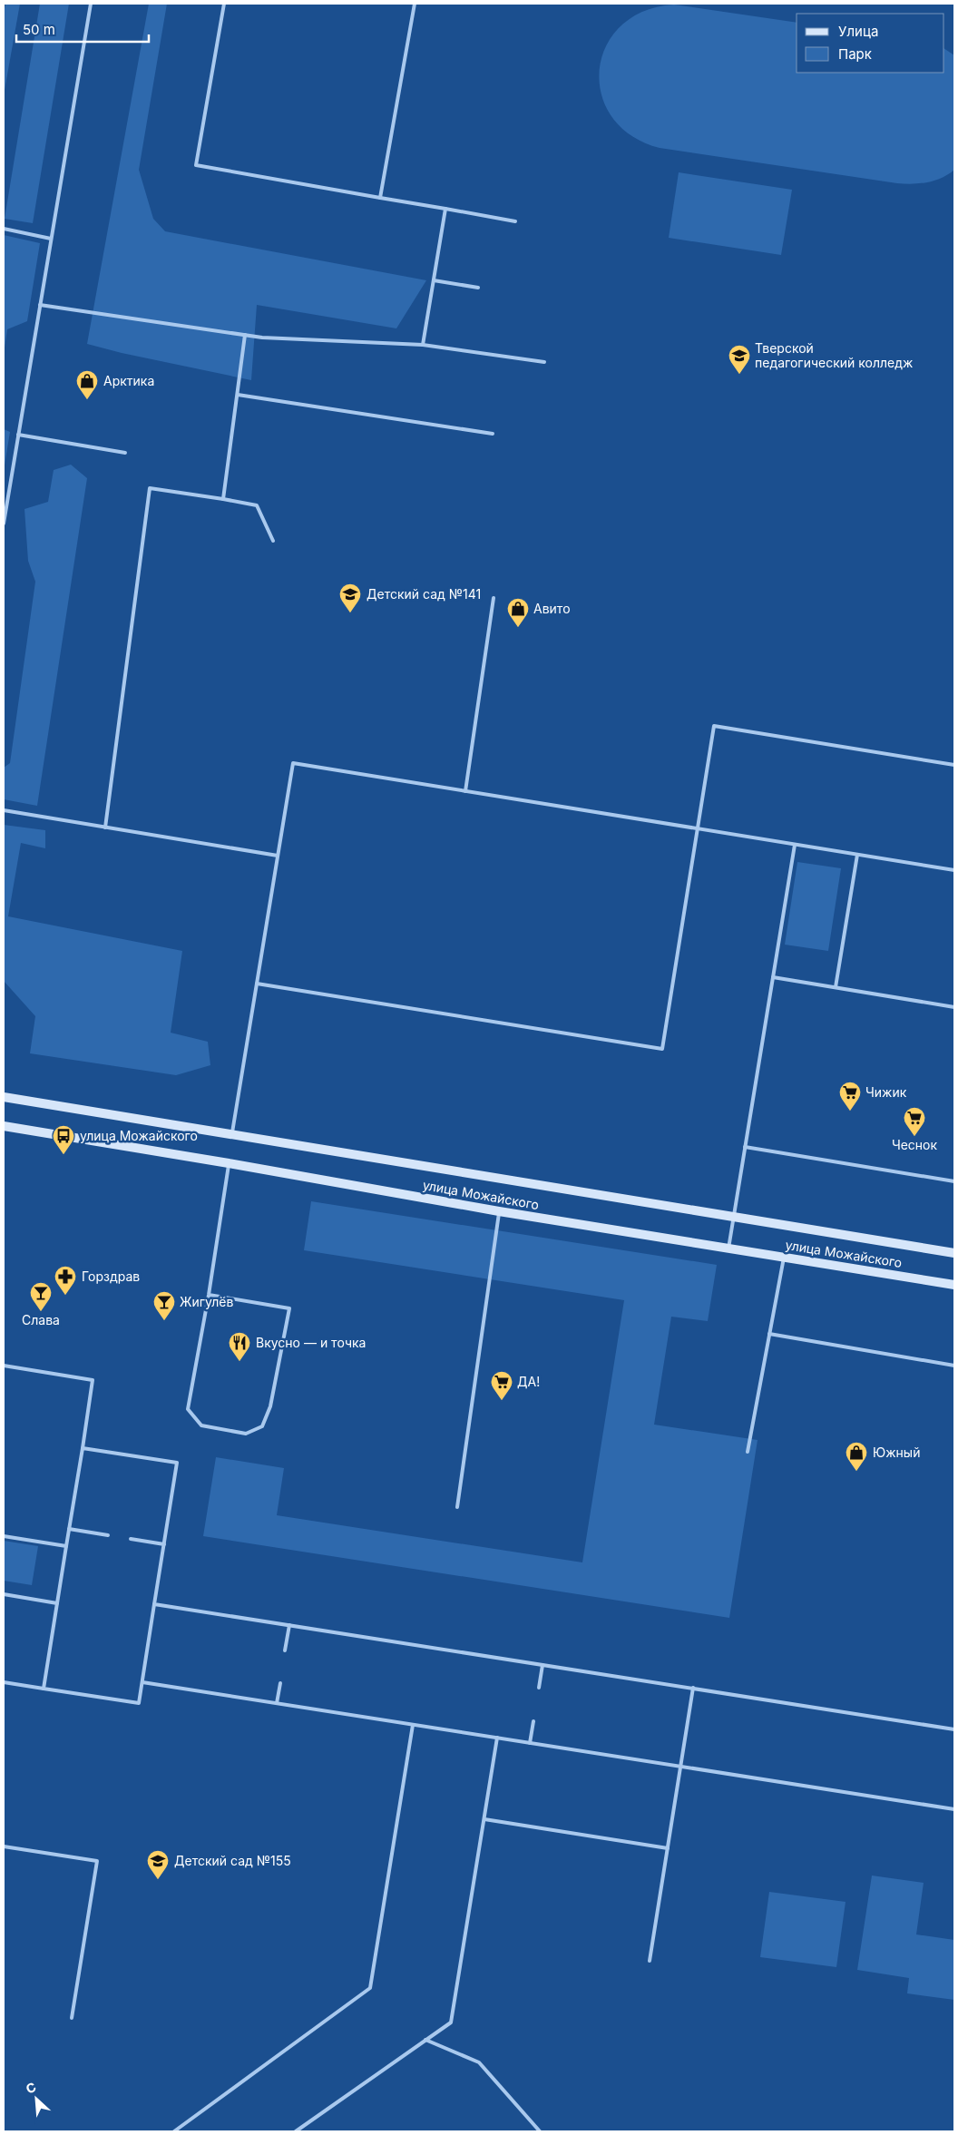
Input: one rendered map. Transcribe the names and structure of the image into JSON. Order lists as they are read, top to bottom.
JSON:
{
  "streets": {
    "main road": ["улица Можайского"]
  },
  "places": {
    "school or university": ["Тверской педагогический колледж", "Детский сад №141", "Детский сад №155"],
    "shop": ["Арктика", "Авито", "Южный"],
    "supermarket": ["Чижик", "Чеснок", "ДА!"],
    "bus stop": ["улица Можайского"],
    "pharmacy": ["Горздрав"],
    "bar": ["Слава", "Жигулёв"],
    "restaurant": ["Вкусно — и точка"]
  },
  "legend": ["Улица", "Парк"],
  "scale_bar": "50 m",
  "north": "top left"
}
